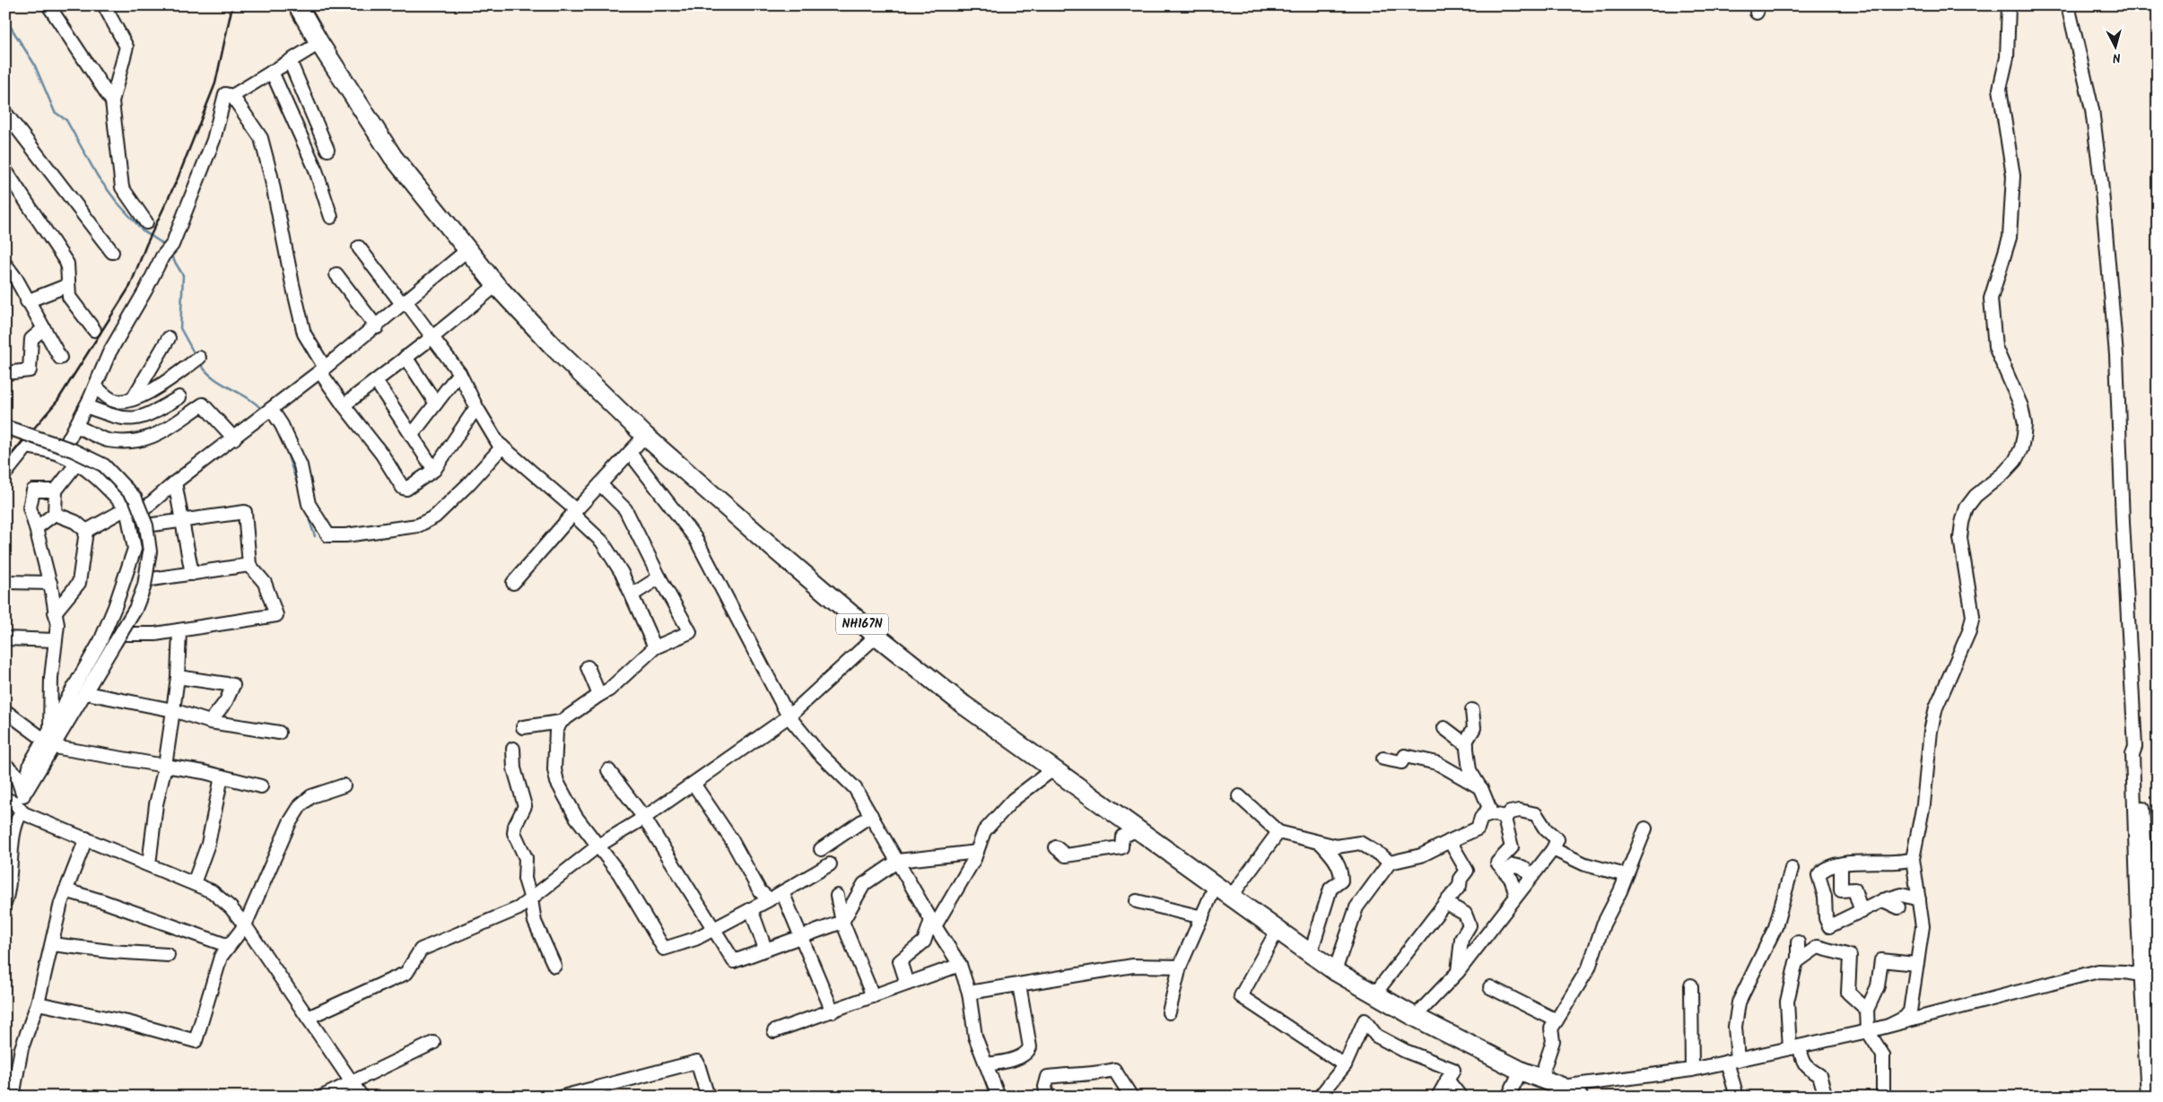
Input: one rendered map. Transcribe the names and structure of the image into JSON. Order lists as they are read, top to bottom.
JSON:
{
  "streets": {
    "highway": ["NH167N"]
  },
  "north": "bottom"
}
